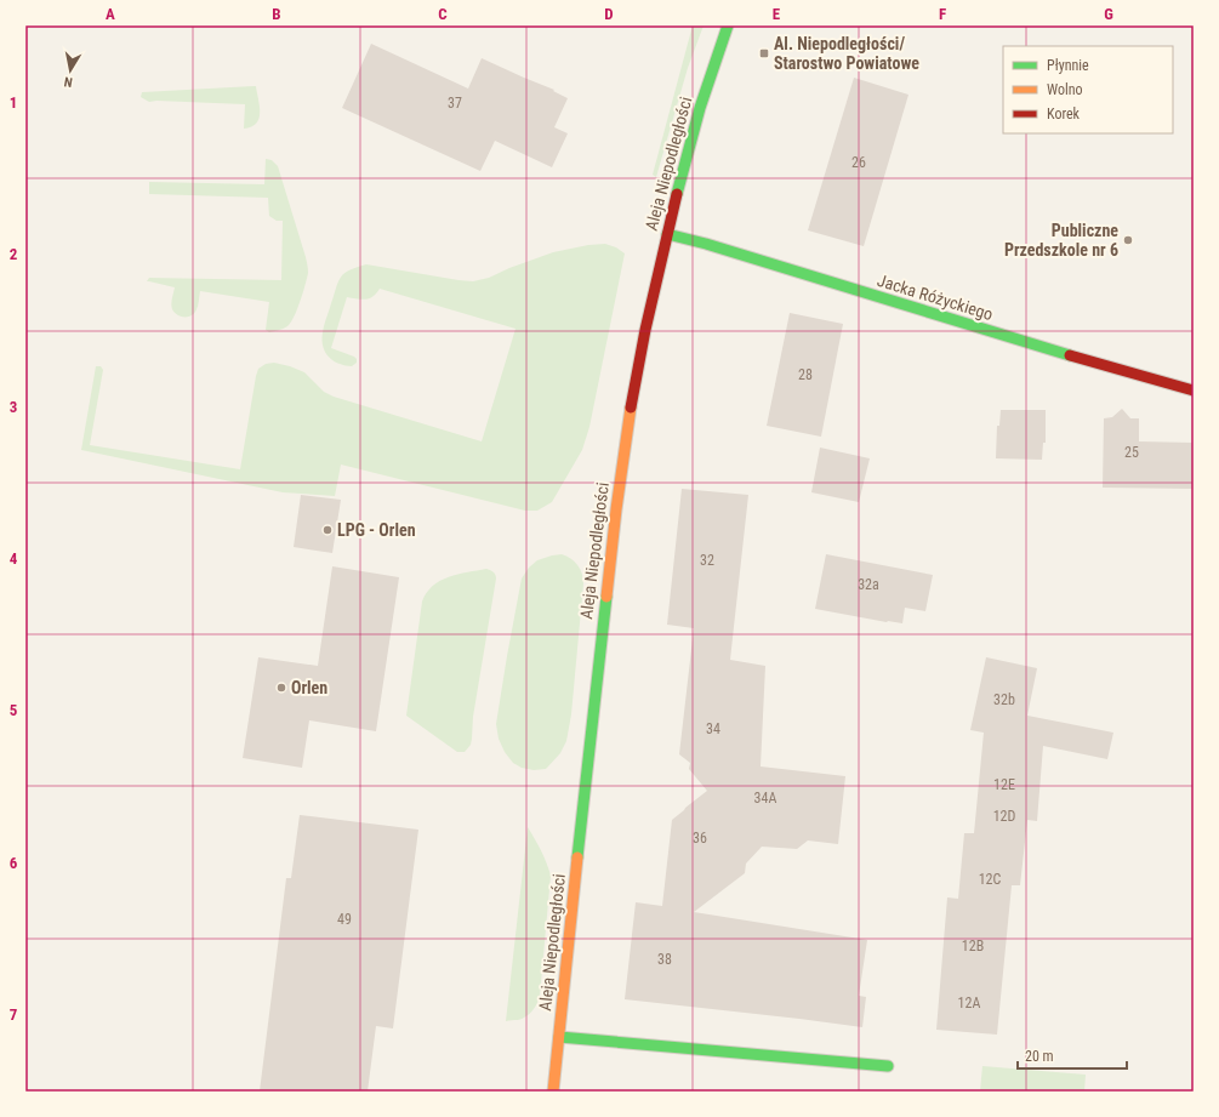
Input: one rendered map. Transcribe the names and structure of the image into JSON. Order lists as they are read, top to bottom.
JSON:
{
  "streets": {
    "street": ["Aleja Niepodległości", "Jacka Różyckiego"]
  },
  "crossings": [
    ["Aleja Niepodległości", "Jacka Różyckiego"]
  ],
  "places": {
    "transit": ["Al. Niepodległości/ Starostwo Powiatowe"],
    "other": ["Publiczne Przedszkole nr 6", "LPG - Orlen", "Orlen"]
  },
  "house_numbers": [
    "37",
    "26",
    "28",
    "25",
    "32",
    "32a",
    "32b",
    "34",
    "12E",
    "34A",
    "12D",
    "36",
    "12C",
    "49",
    "12B",
    "38",
    "12A"
  ],
  "legend": ["Płynnie", "Wolno", "Korek"],
  "scale_bar": "20 m",
  "north": "bottom",
  "grid": {
    "columns": [
      "A",
      "B",
      "C",
      "D",
      "E",
      "F",
      "G"
    ],
    "rows": [
      "1",
      "2",
      "3",
      "4",
      "5",
      "6",
      "7"
    ]
  }
}
